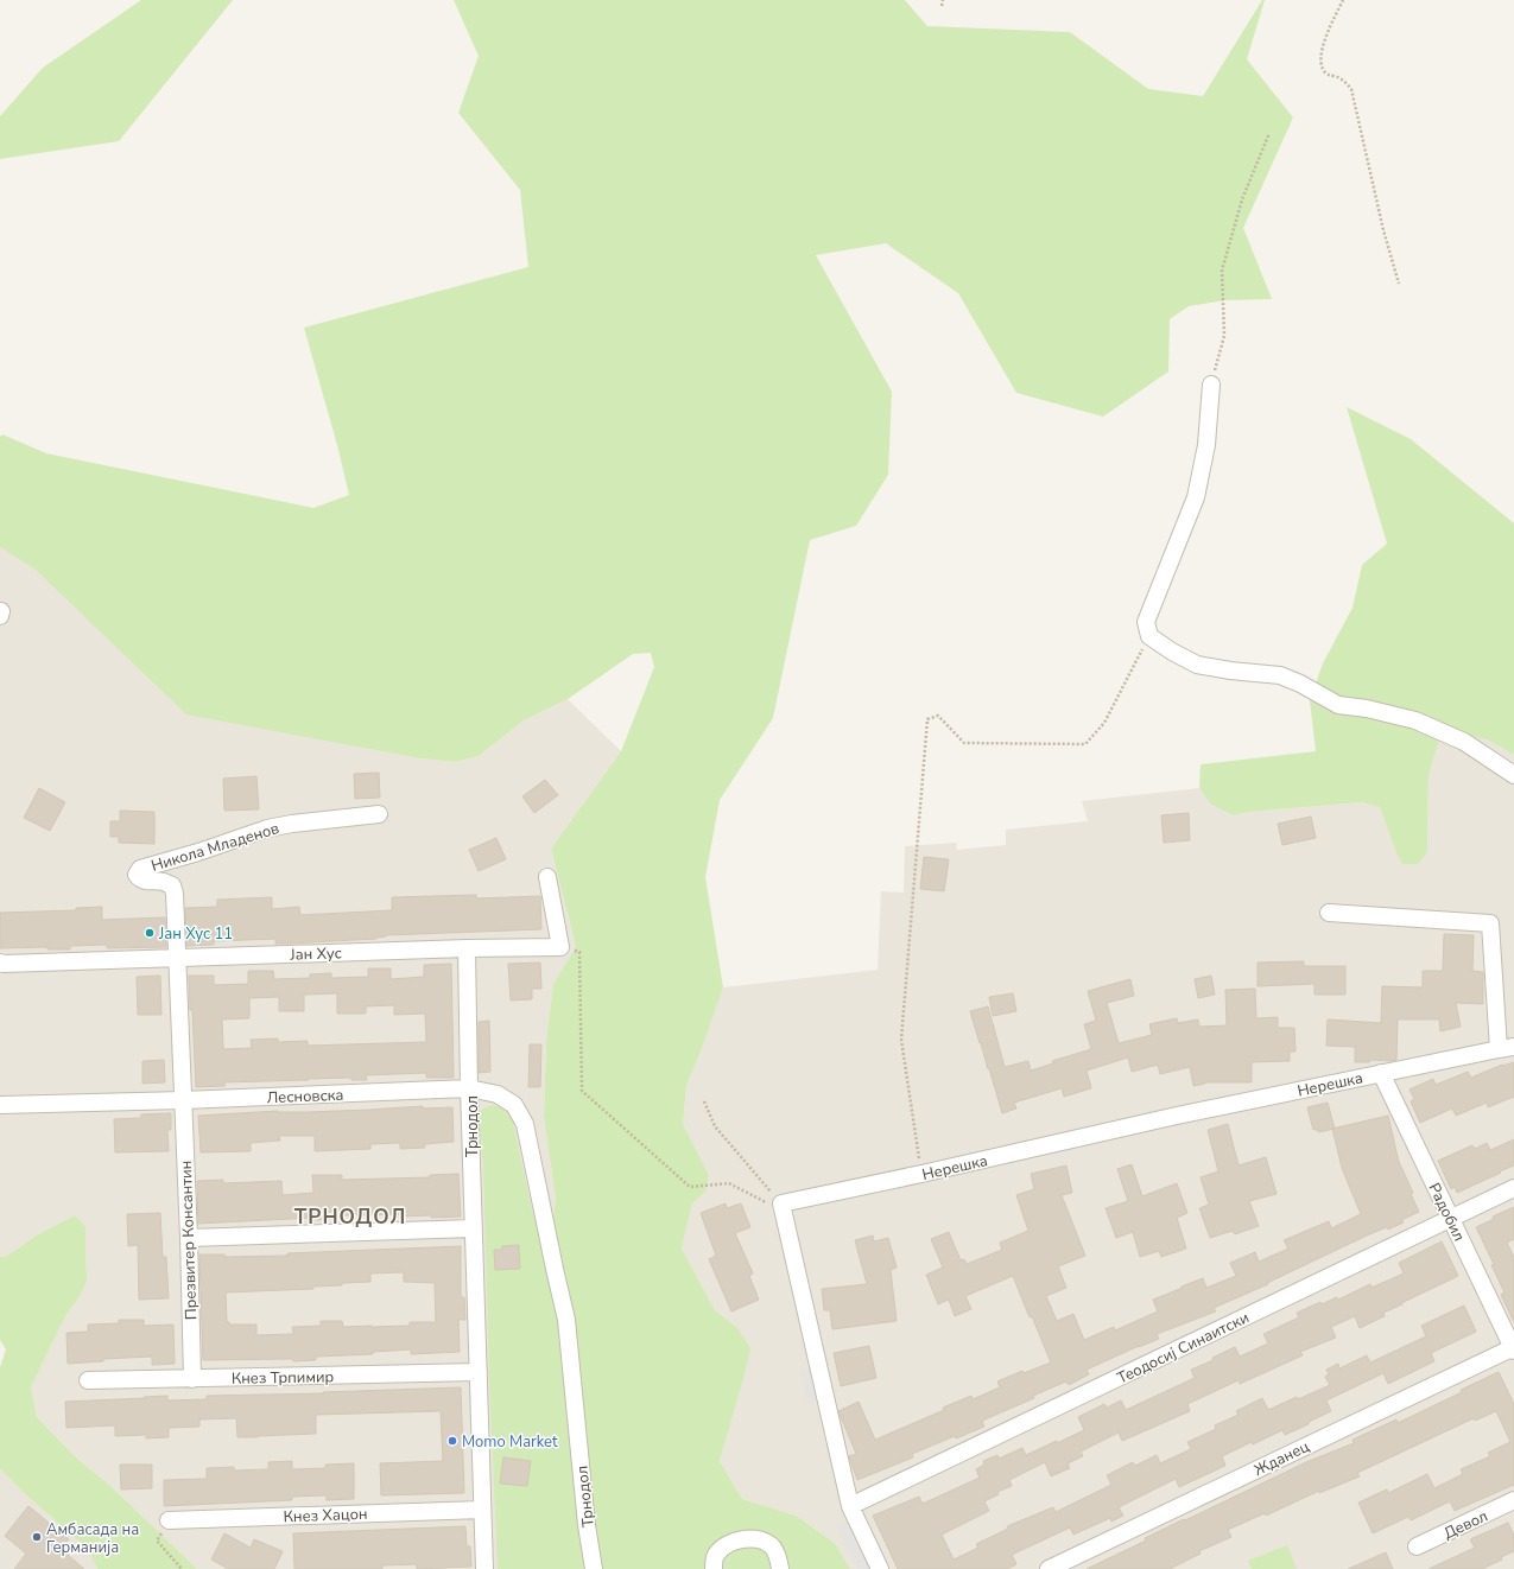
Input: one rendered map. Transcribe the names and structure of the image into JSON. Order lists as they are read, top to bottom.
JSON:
{
  "streets": {
    "street": [
      "Никола Младенов",
      "Јан Хус",
      "Нерешка",
      "Лесновска",
      "Трнодол",
      "Радобил",
      "Презвитер Консантин",
      "Теодосиј Синаитски",
      "Кнез Трпимир",
      "Жданец",
      "Кнез Хацон",
      "Девол"
    ]
  },
  "crossings": [
    ["Никола Младенов", "Јан Хус"],
    ["Никола Младенов", "Презвитер Консантин"],
    ["Јан Хус", "Презвитер Консантин"],
    ["Нерешка", "Радобил"],
    ["Лесновска", "Трнодол"],
    ["Лесновска", "Презвитер Консантин"],
    ["Трнодол", "Кнез Трпимир"],
    ["Трнодол", "Кнез Хацон"],
    ["Радобил", "Теодосиј Синаитски"],
    ["Радобил", "Жданец"],
    ["Презвитер Консантин", "Кнез Трпимир"]
  ],
  "districts": ["ТРНОДОЛ"],
  "places": ["Јан Хус 11", "Momo Market", "Амбасада на Германија"]
}
